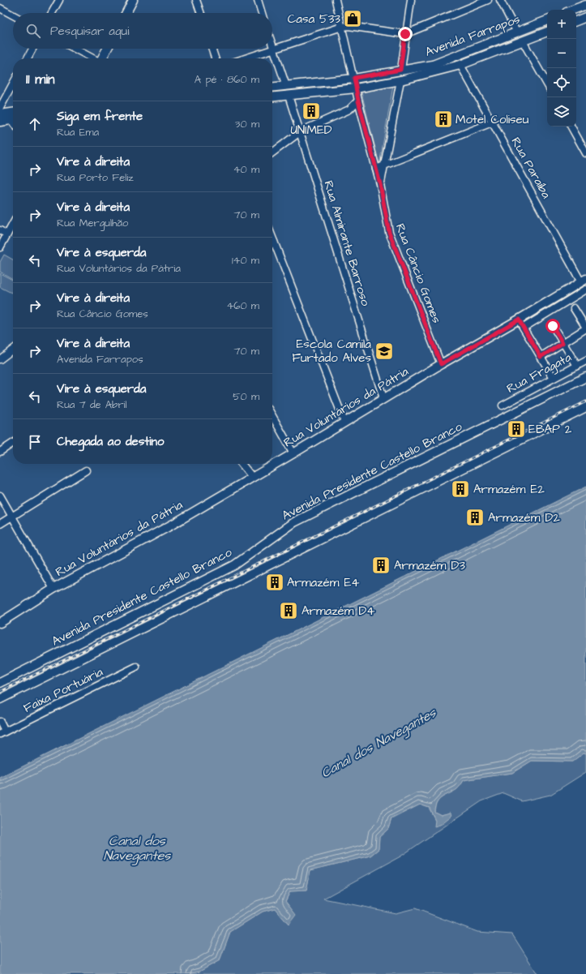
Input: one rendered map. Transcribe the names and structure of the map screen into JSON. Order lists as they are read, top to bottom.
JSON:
{
  "streets": {
    "main road": ["Avenida Farrapos", "Rua Voluntários da Pátria", "Avenida Presidente Castello Branco"],
    "street": [
      "Rua Paraíba",
      "Rua Almirante Barroso",
      "Rua Câncio Gomes",
      "Rua Fragata",
      "Faixa Portuária"
    ]
  },
  "crossings": [
    ["Avenida Farrapos", "Rua Paraíba"],
    ["Avenida Farrapos", "Rua Almirante Barroso"],
    ["Avenida Farrapos", "Rua Câncio Gomes"],
    ["Rua Paraíba", "Rua Voluntários da Pátria"],
    ["Rua Almirante Barroso", "Rua Voluntários da Pátria"],
    ["Rua Câncio Gomes", "Rua Voluntários da Pátria"]
  ],
  "water": ["Canal dos Navegantes"],
  "places": {
    "shop": ["Casa 533"],
    "building": [
      "UNIMED",
      "Motel Coliseu",
      "EBAP 2",
      "Armazém E2",
      "Armazém D2",
      "Armazém D3",
      "Armazém E4",
      "Armazém D4"
    ],
    "school or university": ["Escola Camila Furtado Alves"]
  },
  "page": {
    "map_buttons": ["+", "−"],
    "search": "Pesquisar aqui",
    "heading": ["11 min", "A pé · 860 m"],
    "list": [
      ["Siga em frente", "Rua Ema", "30 m"],
      ["Vire à direita", "Rua Porto Feliz", "40 m"],
      ["Vire à direita", "Rua Mergulhão", "70 m"],
      ["Vire à esquerda", "Rua Voluntários da Pátria", "140 m"],
      ["Vire à direita", "Rua Câncio Gomes", "460 m"],
      ["Vire à direita", "Avenida Farrapos", "70 m"],
      ["Vire à esquerda", "Rua 7 de Abril", "50 m"],
      "Chegada ao destino"
    ]
  }
}
